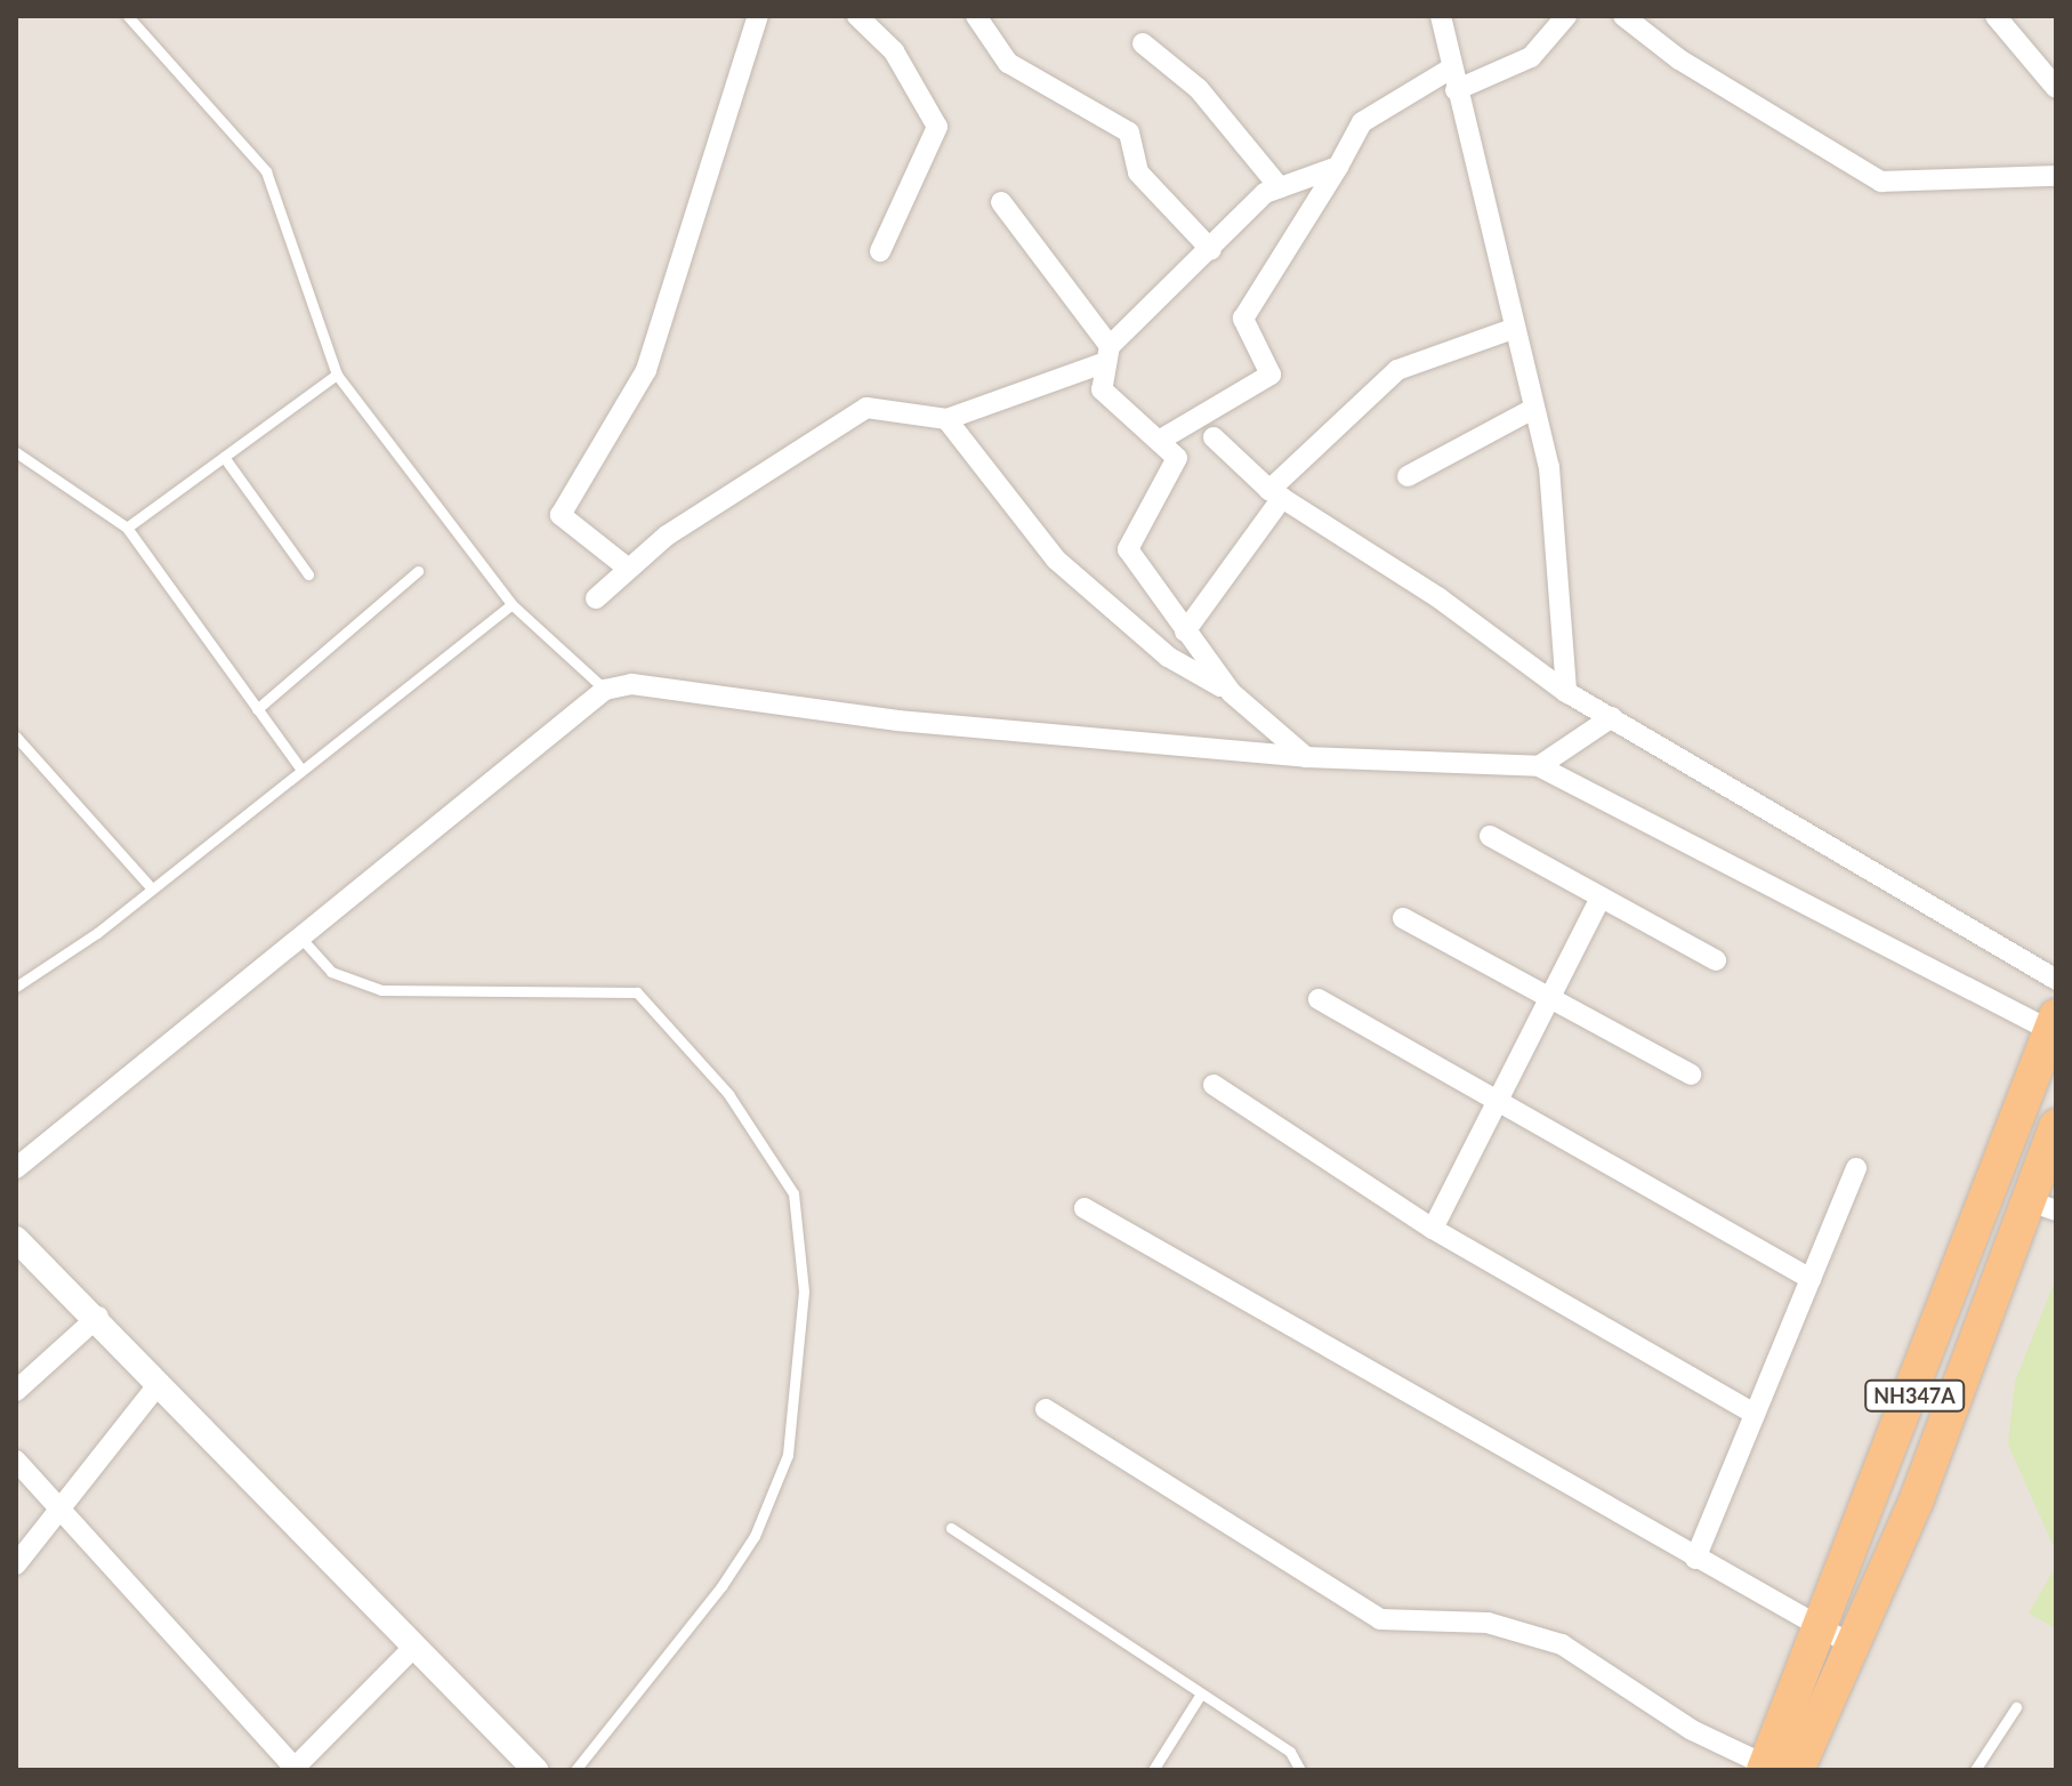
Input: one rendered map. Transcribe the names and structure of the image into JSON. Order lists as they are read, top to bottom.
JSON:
{
  "streets": {
    "highway": ["NH347A"]
  }
}
